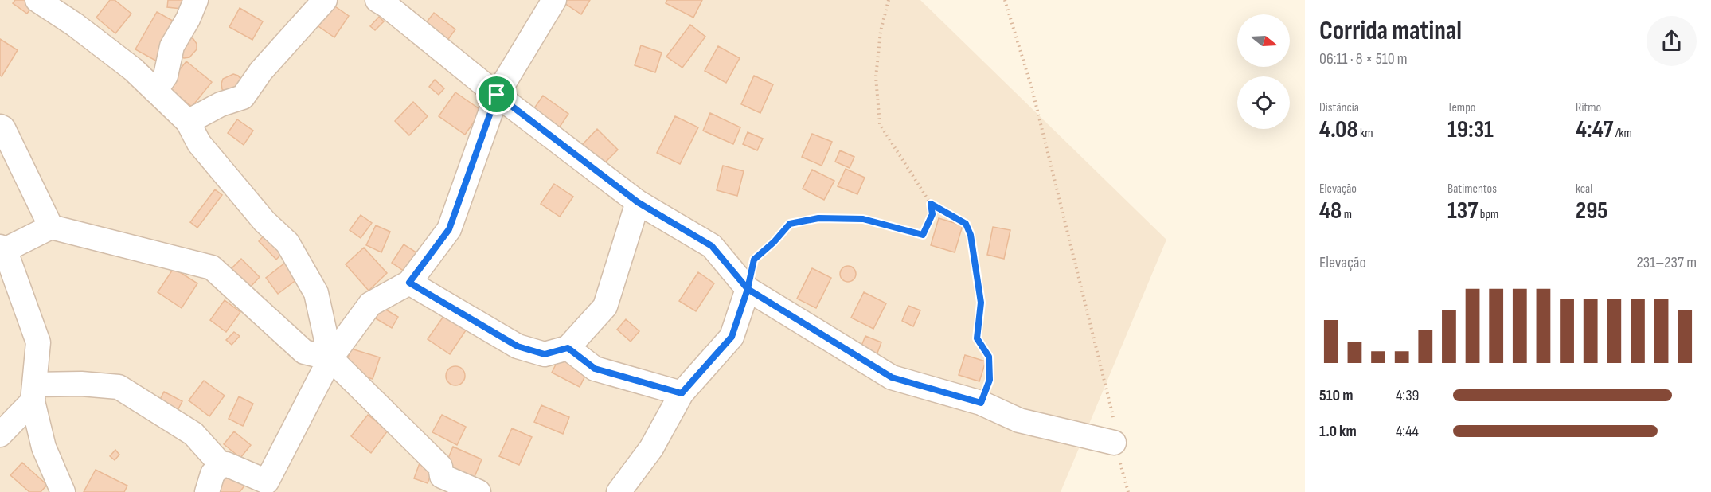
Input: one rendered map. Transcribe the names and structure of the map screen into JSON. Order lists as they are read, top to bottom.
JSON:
{
  "north": "right",
  "page": {
    "heading": ["Corrida matinal", "06:11 · 8 × 510 m"],
    "stats": [
      ["Distância", "4.08 km"],
      ["Tempo", "19:31"],
      ["Ritmo", "4:47 /km"],
      ["Elevação", "48 m"],
      ["Batimentos", "137 bpm"],
      ["kcal", "295"]
    ],
    "chart": ["Elevação", "231–237 m"],
    "list": [
      {
        "name": "510 m",
        "note": "4:39"
      },
      {
        "name": "1.0 km",
        "note": "4:44"
      }
    ]
  }
}
